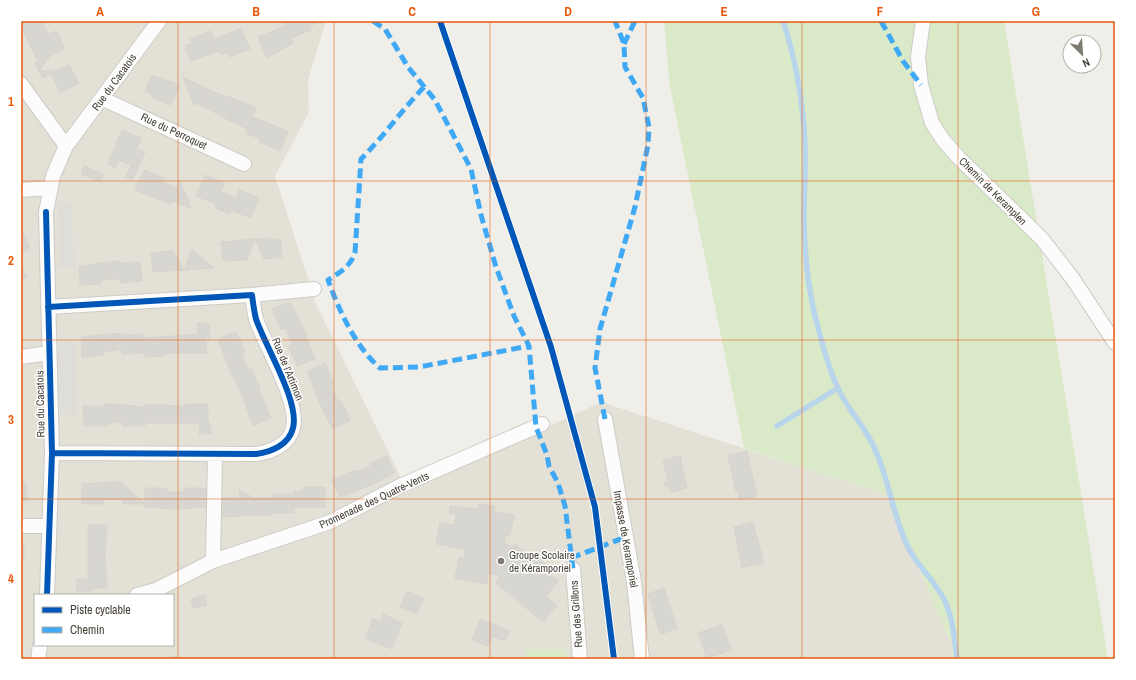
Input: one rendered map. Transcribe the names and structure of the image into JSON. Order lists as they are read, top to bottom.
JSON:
{
  "streets": {
    "street": [
      "Rue du Cacatois",
      "Rue du Perroquet",
      "Chemin de Keramplen",
      "Rue de l'Artimon",
      "Promenade des Quatre-Vents",
      "Impasse de Keramporiel",
      "Rue des Grillons"
    ]
  },
  "crossings": [
    ["Rue du Cacatois", "Rue du Perroquet"],
    ["Rue du Cacatois", "Rue de l'Artimon"]
  ],
  "places": ["Groupe Scolaire de Kéramporiel"],
  "legend": ["Piste cyclable", "Chemin"],
  "north": "bottom right",
  "grid": {
    "columns": [
      "A",
      "B",
      "C",
      "D",
      "E",
      "F",
      "G"
    ],
    "rows": [
      "1",
      "2",
      "3",
      "4"
    ]
  }
}
